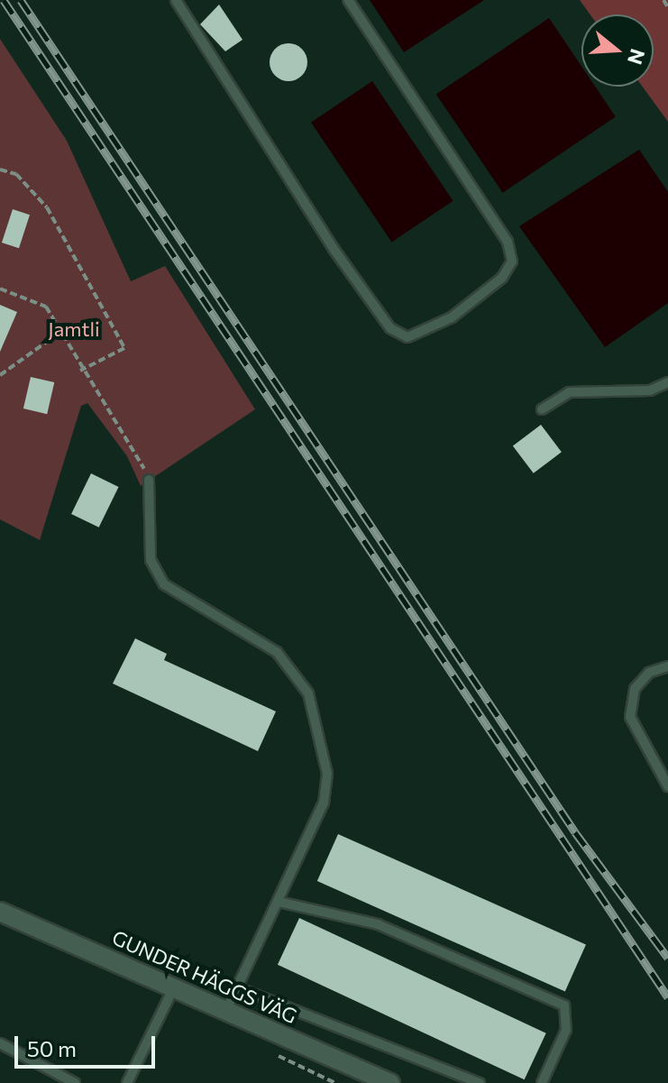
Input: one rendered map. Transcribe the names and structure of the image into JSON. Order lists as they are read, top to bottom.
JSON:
{
  "streets": {
    "street": ["GUNDER HÄGGS VÄG"]
  },
  "parks": ["Jamtli"],
  "scale_bar": "50 m",
  "north": "right"
}
